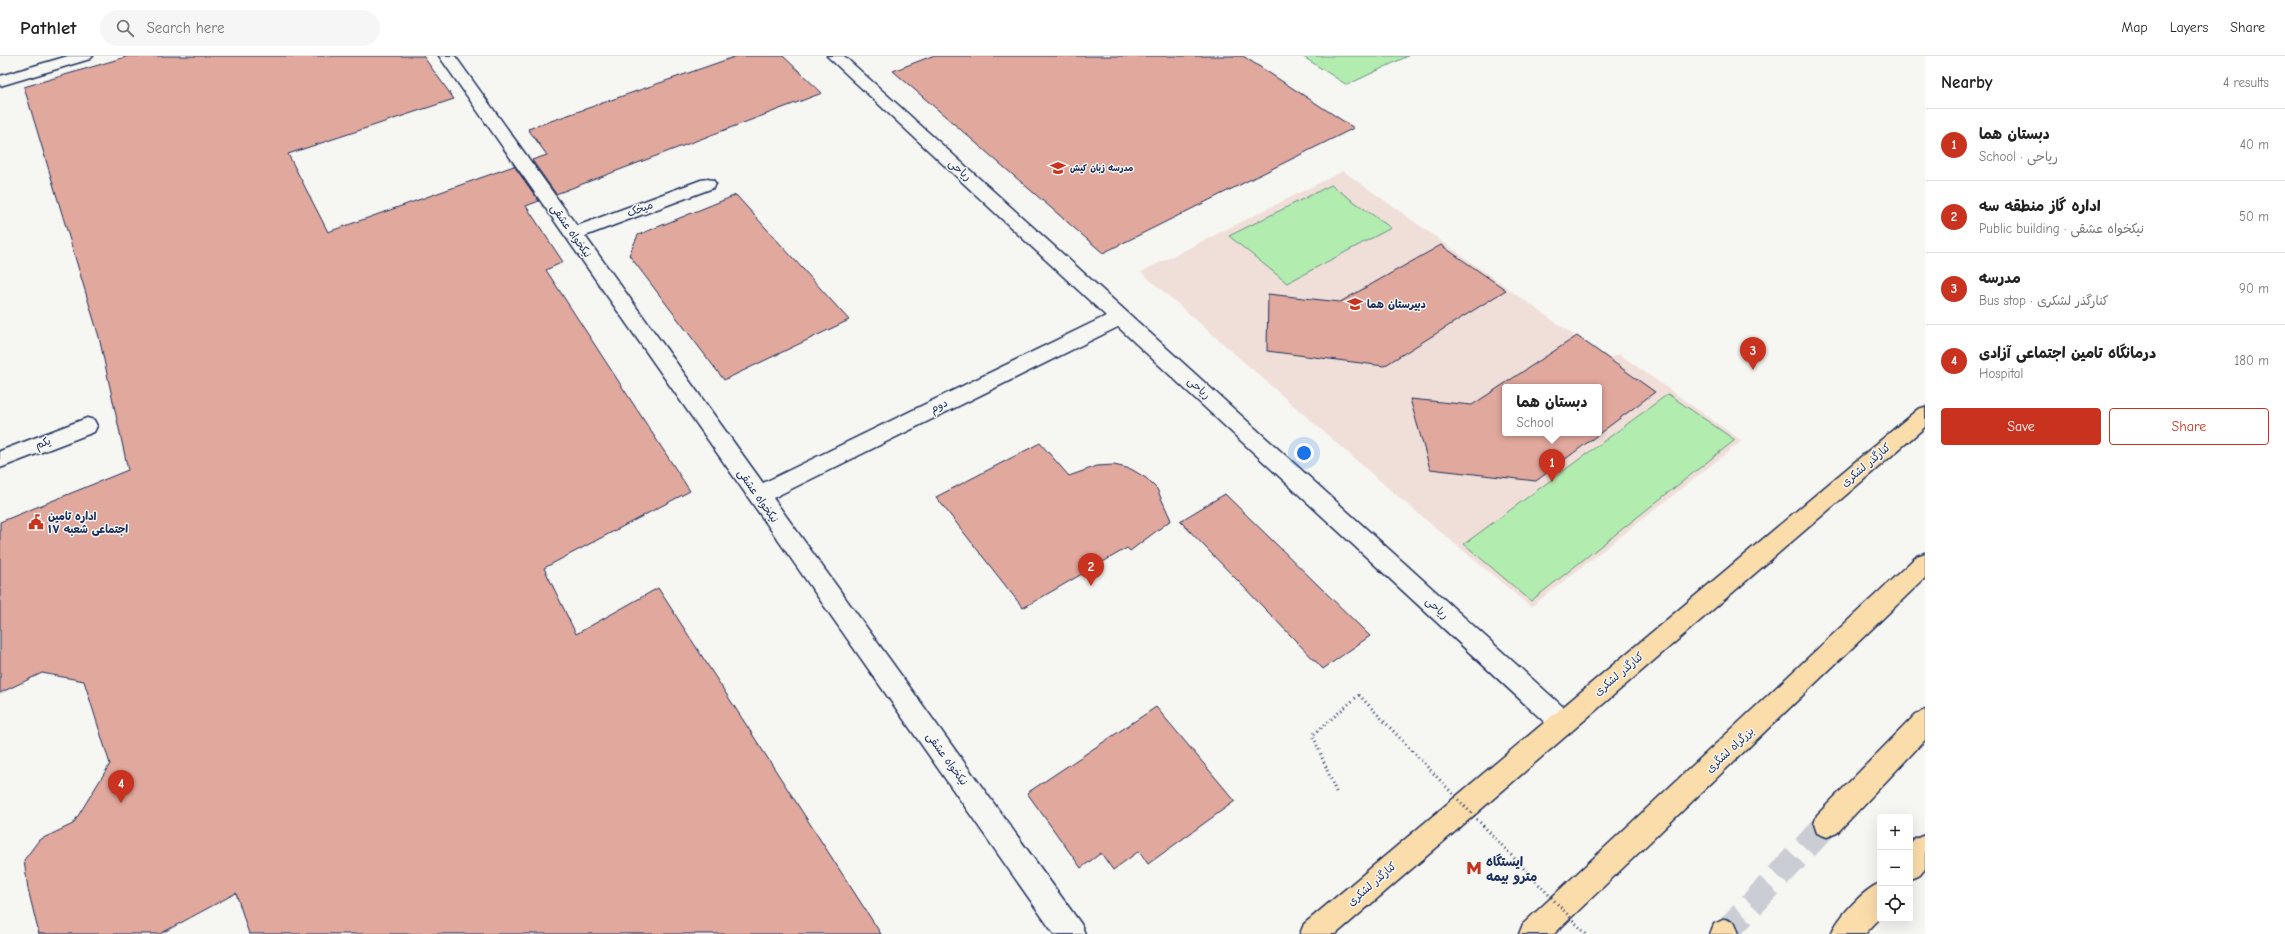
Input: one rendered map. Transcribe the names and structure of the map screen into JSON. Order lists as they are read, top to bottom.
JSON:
{
  "streets": {
    "main road": ["کنارگذر لشکری", "بزرگراه لشگری"],
    "street": [
      "ریاحی",
      "میخک",
      "نیکخواه عشقی",
      "دوم",
      "یکم"
    ]
  },
  "crossings": [
    ["ریاحی", "دوم"],
    ["ریاحی", "کنارگذر لشکری"],
    ["میخک", "نیکخواه عشقی"],
    ["نیکخواه عشقی", "دوم"]
  ],
  "places": {
    "school or university": ["مدرسه زبان کیش", "دبیرستان هما"],
    "public building": ["اداره تامین اجتماعی شعبه ۱۷"],
    "metro station": ["ایستگاه مترو بیمه"]
  },
  "page": {
    "header": "Pathlet",
    "search": "Search here",
    "nav": ["Map", "Layers", "Share"],
    "heading": ["Nearby", "4 results"],
    "list": [
      {
        "mark": "1",
        "name": "دبستان هما",
        "note": "School · ریاحی",
        "value": "40 m"
      },
      {
        "mark": "2",
        "name": "اداره گاز منطقه سه",
        "note": "Public building · نیکخواه عشقی",
        "value": "50 m"
      },
      {
        "mark": "3",
        "name": "مدرسه",
        "note": "Bus stop · کنارگذر لشکری",
        "value": "90 m"
      },
      {
        "mark": "4",
        "name": "درمانگاه تامین اجتماعی آزادی",
        "note": "Hospital",
        "value": "180 m"
      }
    ],
    "pins": [
      "3",
      "1",
      "2",
      "4"
    ],
    "popup": ["دبستان هما", "School"],
    "buttons": ["Save", "Share"],
    "map_buttons": ["+", "−"]
  }
}
